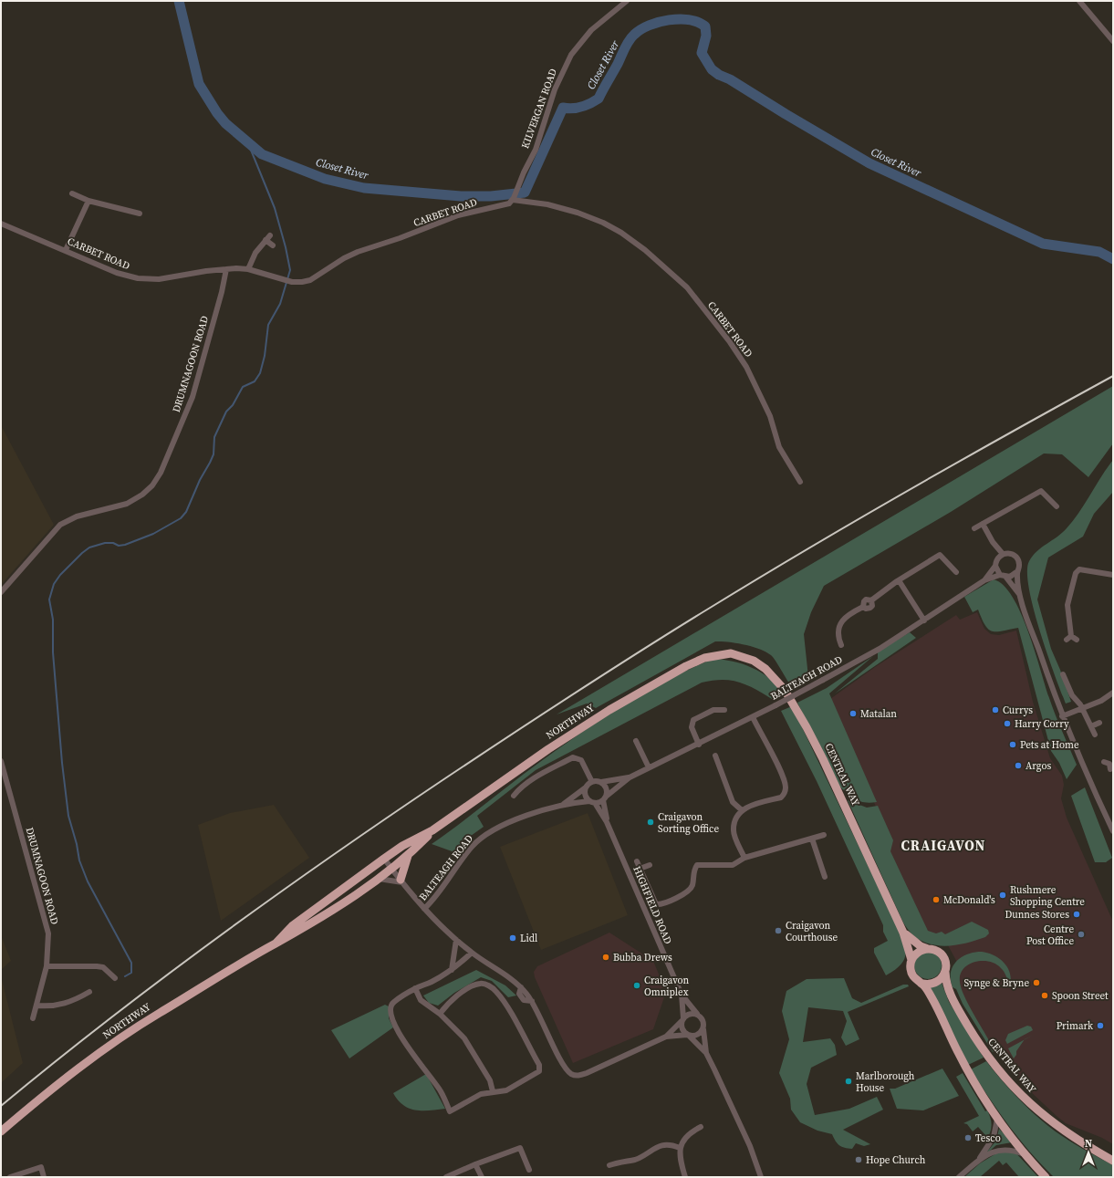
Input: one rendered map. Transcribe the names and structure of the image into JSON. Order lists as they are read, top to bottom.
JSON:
{
  "streets": {
    "highway": ["NORTHWAY", "CENTRAL WAY"],
    "street": [
      "KILVERGAN ROAD",
      "CARBET ROAD",
      "DRUMNAGOON ROAD",
      "BALTEAGH ROAD",
      "HIGHFIELD ROAD"
    ]
  },
  "crossings": [
    ["KILVERGAN ROAD", "CARBET ROAD"],
    ["CARBET ROAD", "DRUMNAGOON ROAD"],
    ["BALTEAGH ROAD", "HIGHFIELD ROAD"],
    ["NORTHWAY", "CENTRAL WAY"]
  ],
  "districts": ["CRAIGAVON"],
  "water": ["Closet River"],
  "places": [
    "Currys",
    "Matalan",
    "Harry Corry",
    "Pets at Home",
    "Argos",
    "Craigavon Sorting Office",
    "Rushmere Shopping Centre",
    "McDonald's",
    "Dunnes Stores",
    "Craigavon Courthouse",
    "Centre Post Office",
    "Lidl",
    "Bubba Drews",
    "Synge & Bryne",
    "Craigavon Omniplex",
    "Spoon Street",
    "Primark",
    "Marlborough House",
    "Tesco",
    "Hope Church"
  ],
  "north": "top"
}
